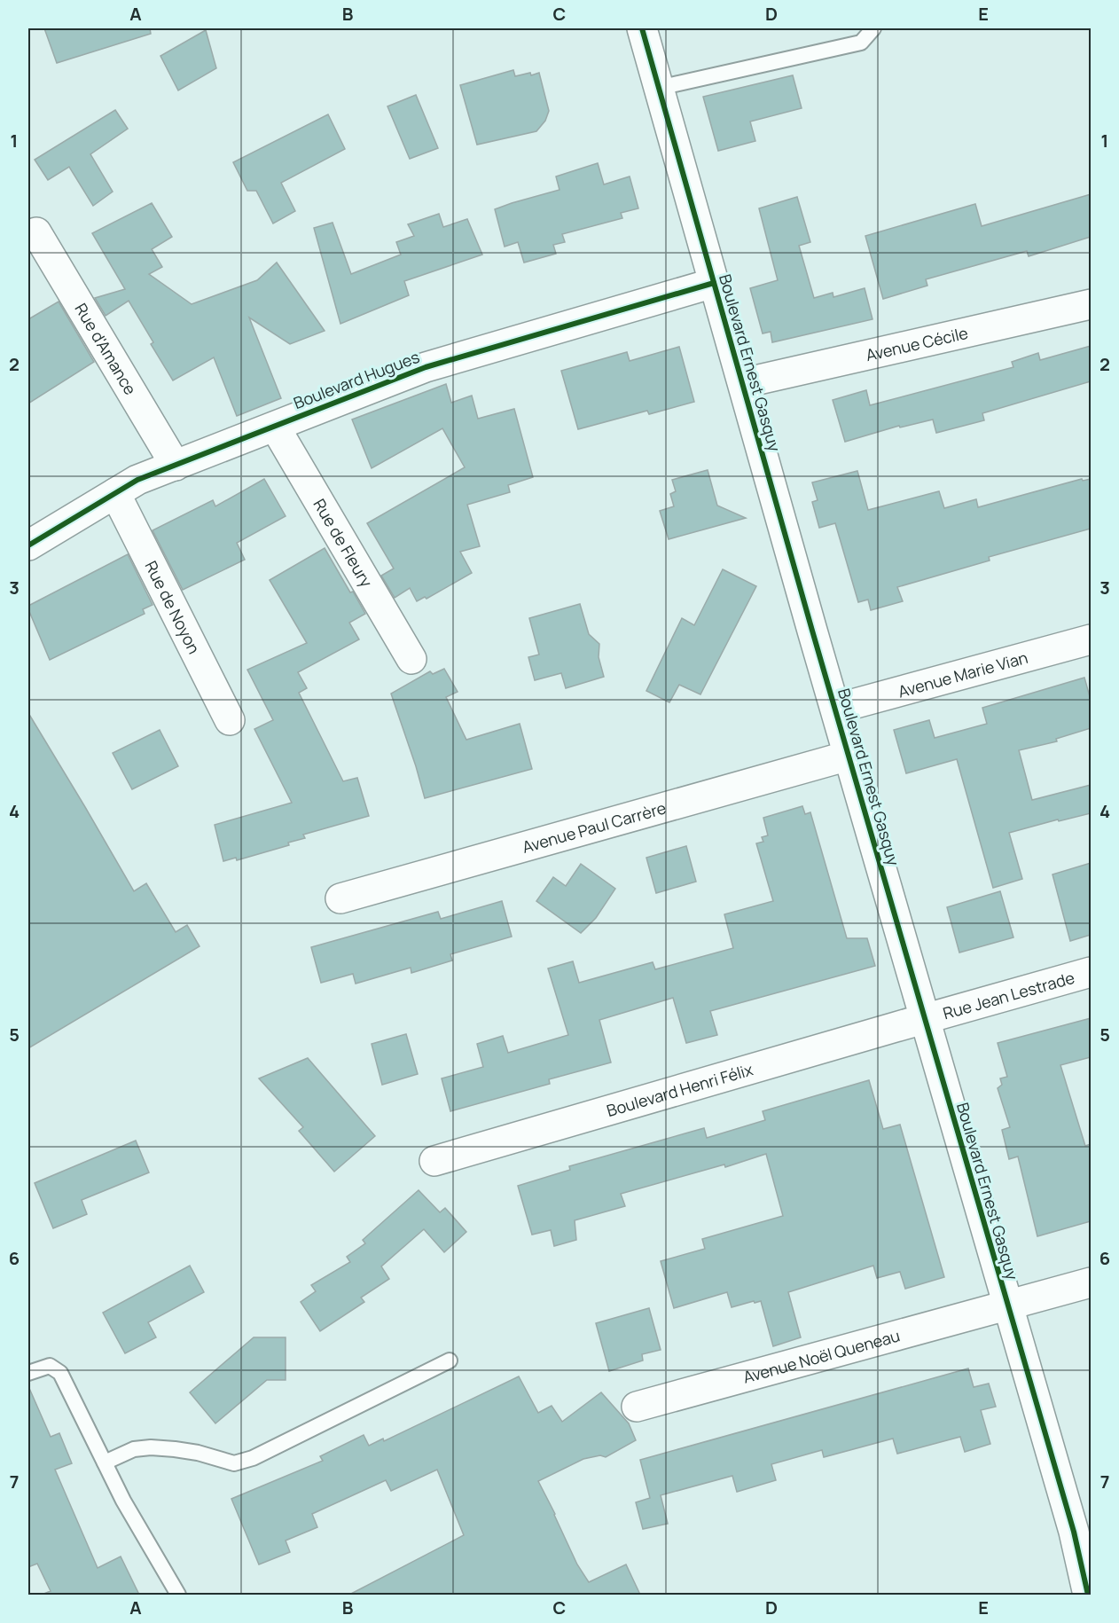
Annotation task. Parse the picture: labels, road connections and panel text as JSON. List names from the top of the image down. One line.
{"streets":{"street":["Avenue Cécile","Rue d'Amance","Boulevard Ernest Gasquy","Boulevard Hugues","Rue de Fleury","Rue de Noyon","Avenue Marie Vian","Avenue Paul Carrère","Rue Jean Lestrade","Boulevard Henri Félix","Avenue Noël Queneau"]},"crossings":[["Avenue Cécile","Boulevard Ernest Gasquy"],["Rue d'Amance","Boulevard Hugues"],["Boulevard Ernest Gasquy","Boulevard Hugues"],["Boulevard Ernest Gasquy","Avenue Marie Vian"],["Boulevard Ernest Gasquy","Avenue Paul Carrère"],["Boulevard Ernest Gasquy","Rue Jean Lestrade"],["Boulevard Ernest Gasquy","Boulevard Henri Félix"],["Boulevard Ernest Gasquy","Avenue Noël Queneau"],["Boulevard Hugues","Rue de Fleury"],["Boulevard Hugues","Rue de Noyon"],["Rue Jean Lestrade","Boulevard Henri Félix"]],"grid":{"columns":["A","B","C","D","E"],"rows":["1","2","3","4","5","6","7"]}}
